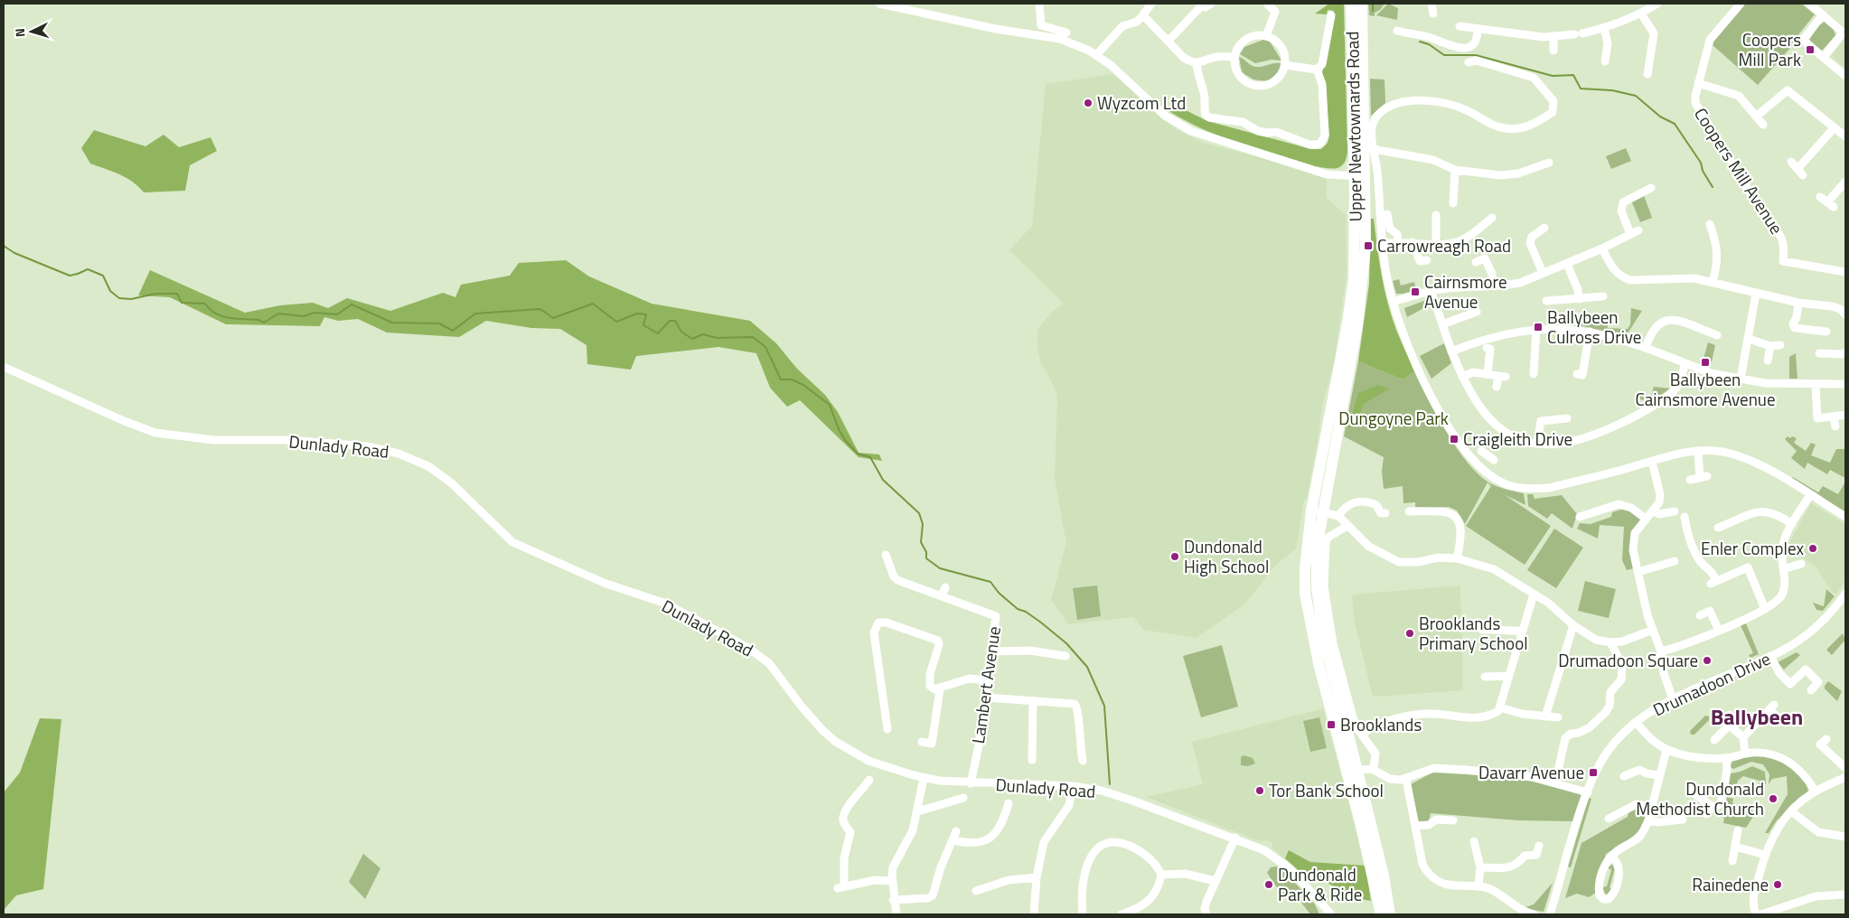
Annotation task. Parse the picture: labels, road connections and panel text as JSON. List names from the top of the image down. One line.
{"streets":{"highway":["Upper Newtownards Road"],"street":["Coopers Mill Avenue","Dunlady Road","Drumadoon Drive","Lambert Avenue"]},"crossings":[["Dunlady Road","Lambert Avenue"]],"districts":["Ballybeen"],"parks":["Dungoyne Park"],"places":{"transit":["Coopers Mill Park","Carrowreagh Road","Cairnsmore Avenue","Ballybeen Culross Drive","Ballybeen Cairnsmore Avenue","Craigleith Drive","Brooklands","Davarr Avenue"],"other":["Wyzcom Ltd","Enler Complex","Dundonald High School","Brooklands Primary School","Drumadoon Square","Tor Bank School","Dundonald Methodist Church","Dundonald Park & Ride","Rainedene"]},"north":"left"}
